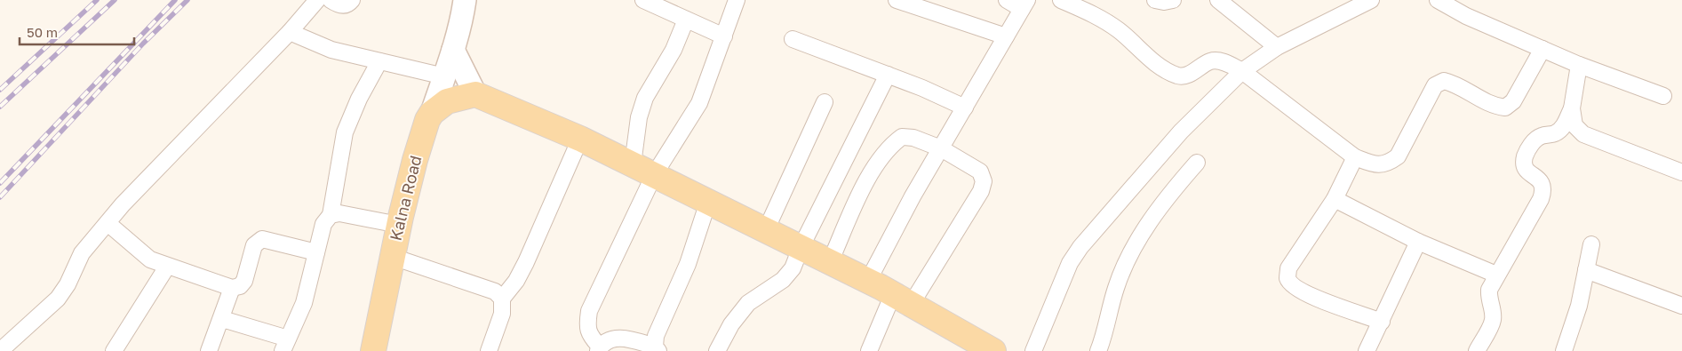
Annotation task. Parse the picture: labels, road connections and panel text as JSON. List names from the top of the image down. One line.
{"streets":{"main road":["Kalna Road"]},"scale_bar":"50 m"}
